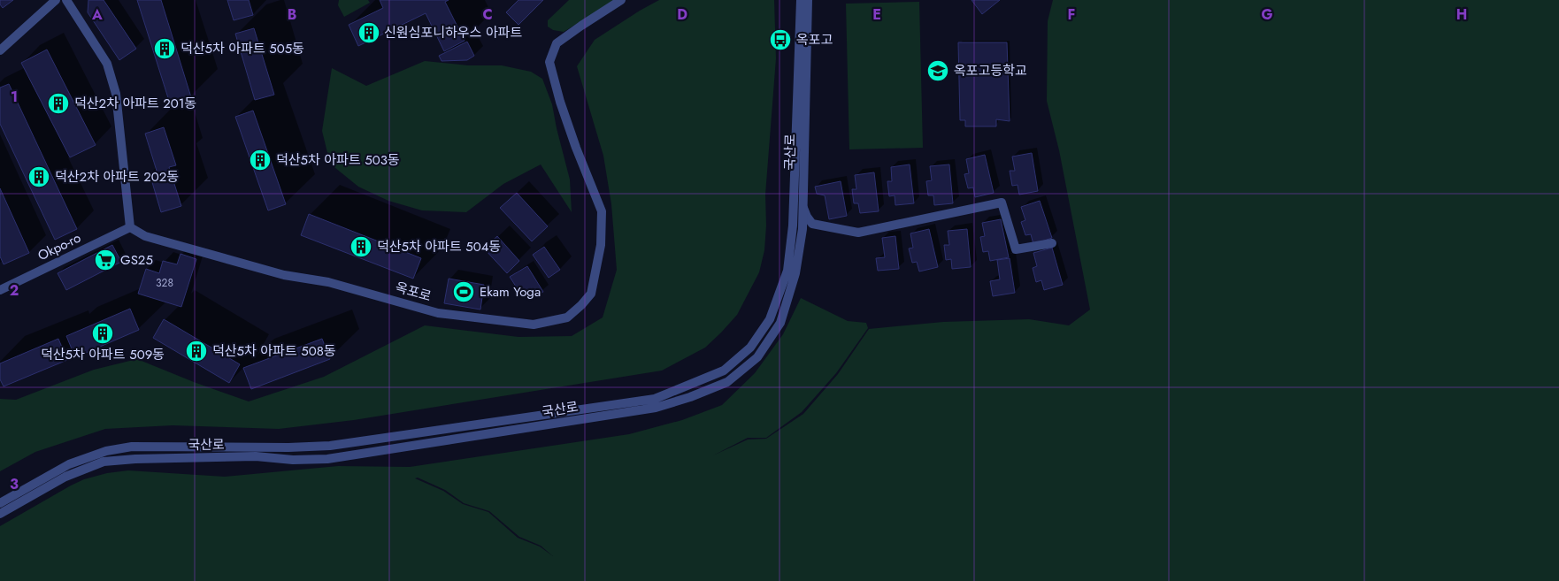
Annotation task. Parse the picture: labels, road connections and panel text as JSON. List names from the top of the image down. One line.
{"streets":{"street":["국산로","Okpo-ro","옥포로"]},"crossings":[["Okpo-ro","옥포로"]],"places":{"building":["신원심포니하우스 아파트","덕산5차 아파트 505동","덕산2차 아파트 201동","덕산5차 아파트 503동","덕산2차 아파트 202동","덕산5차 아파트 504동","덕산5차 아파트 509동","덕산5차 아파트 508동"],"bus stop":["옥포고"],"school or university":["옥포고등학교"],"supermarket":["GS25"],"sports":["Ekam Yoga"]},"house_numbers":["328"],"grid":{"columns":["A","B","C","D","E","F","G","H"],"rows":["1","2","3"]}}
